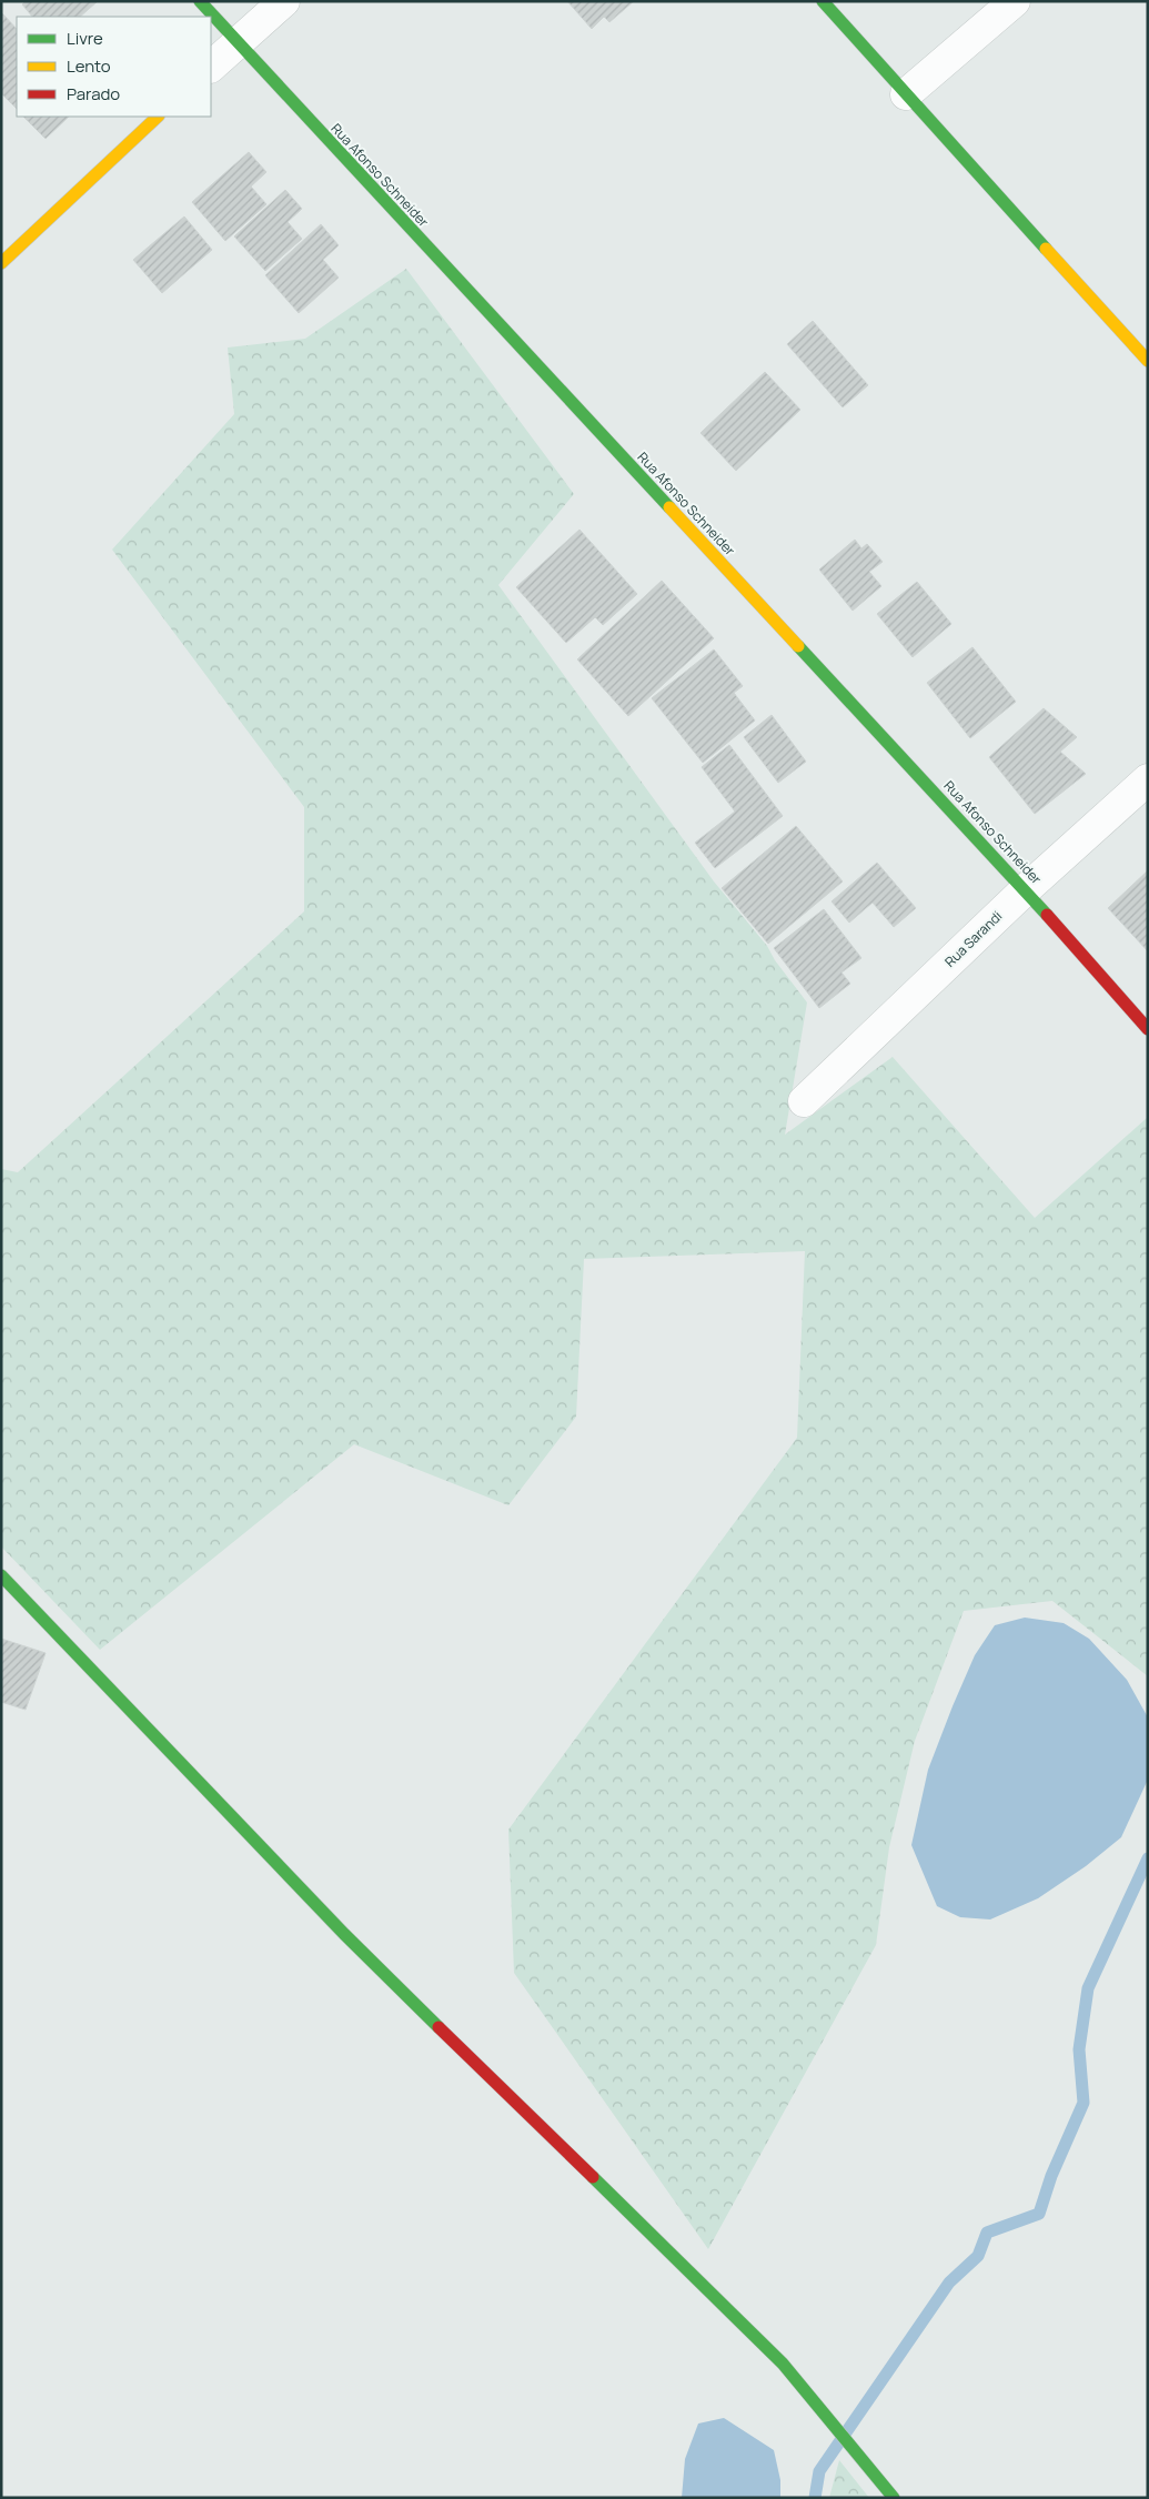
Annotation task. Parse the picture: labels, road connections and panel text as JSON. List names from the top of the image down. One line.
{"streets":{"street":["Rua Afonso Schneider","Rua Sarandi"]},"crossings":[["Rua Afonso Schneider","Rua Sarandi"]],"legend":["Livre","Lento","Parado"]}
